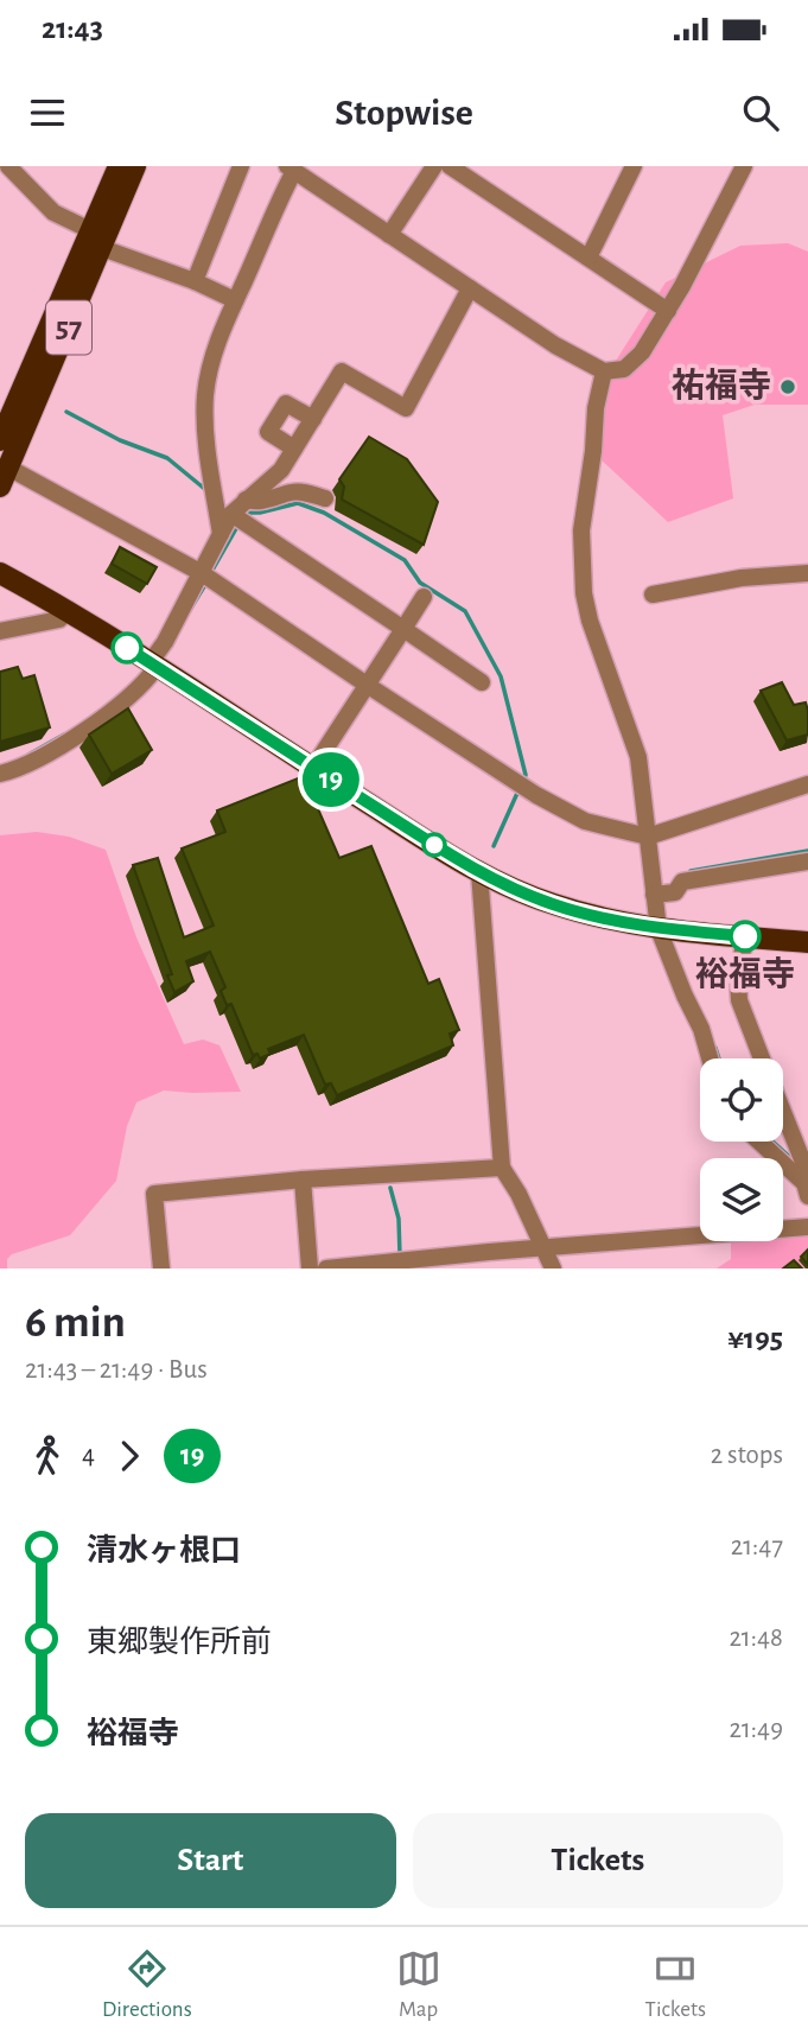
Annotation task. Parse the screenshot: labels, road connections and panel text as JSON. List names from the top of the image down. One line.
{"streets":{"main road":["57"]},"places":["祐福寺","裕福寺"],"lines":["bus line 19"],"page":{"status":"21:43","header":"Stopwise","on_map":"19","heading":["6 min","21:43 – 21:49 · Bus","¥195"],"legs":["4","19","2 stops"],"list":[{"name":"清水ヶ根口","value":"21:47"},{"name":"東郷製作所前","value":"21:48"},{"name":"裕福寺","value":"21:49"}],"buttons":["Start","Tickets"],"tabs":["Directions","Map","Tickets"]}}
